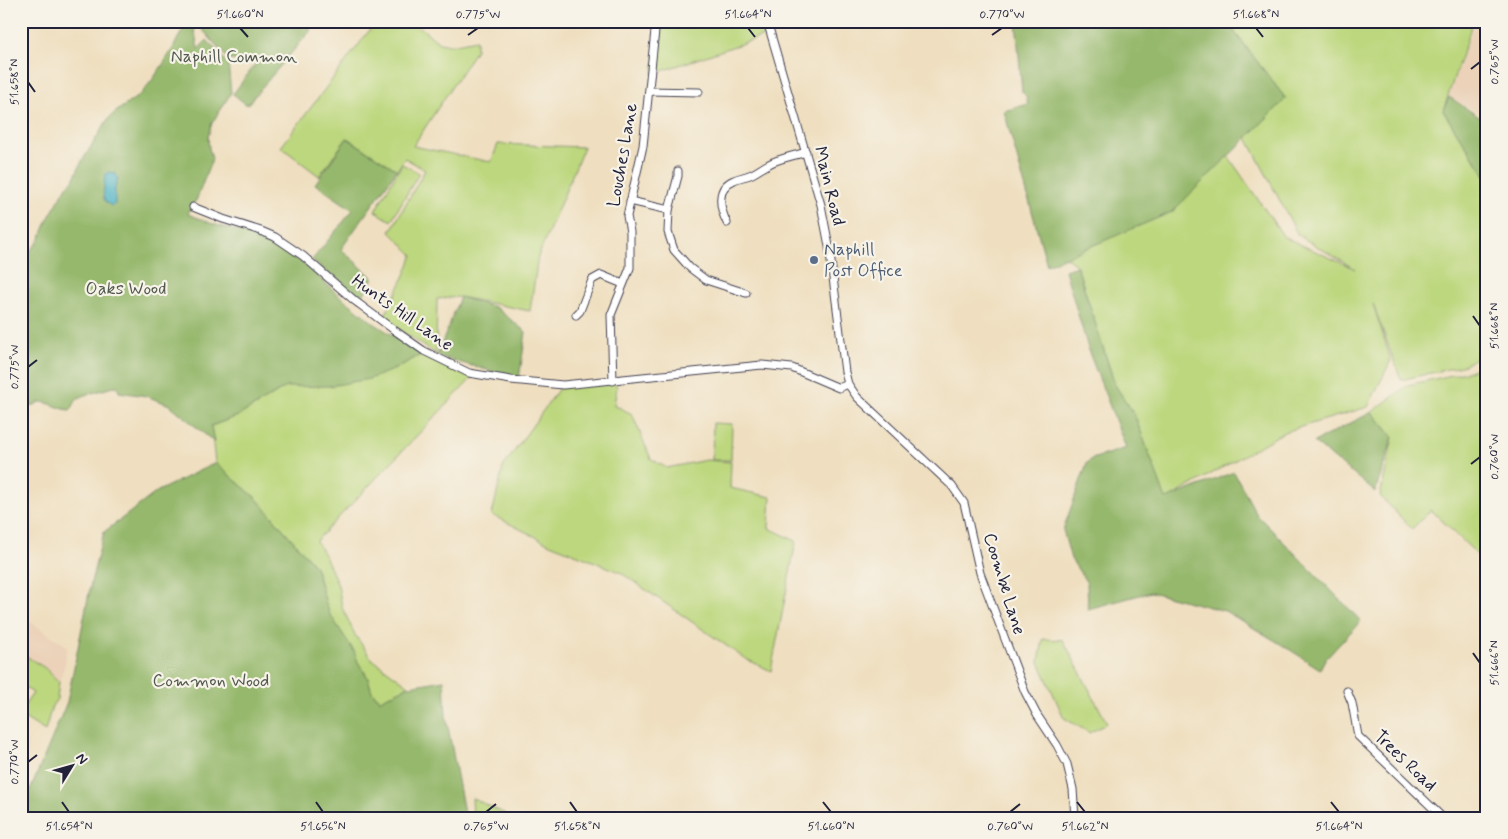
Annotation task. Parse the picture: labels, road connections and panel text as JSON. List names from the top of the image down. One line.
{"streets":{"street":["Louches Lane","Main Road","Hunts Hill Lane","Coombe Lane","Trees Road"]},"crossings":[["Louches Lane","Hunts Hill Lane"],["Main Road","Hunts Hill Lane"],["Main Road","Coombe Lane"],["Hunts Hill Lane","Coombe Lane"]],"parks":["Naphill Common","Oaks Wood","Common Wood"],"places":["Naphill Post Office"],"north":"top right","coordinates":["51.660°N","0.775°W","51.664°N","0.770°W","51.668°N","0.765°W","51.658°N","0.760°W","51.666°N","51.654°N","51.656°N","51.662°N"]}
